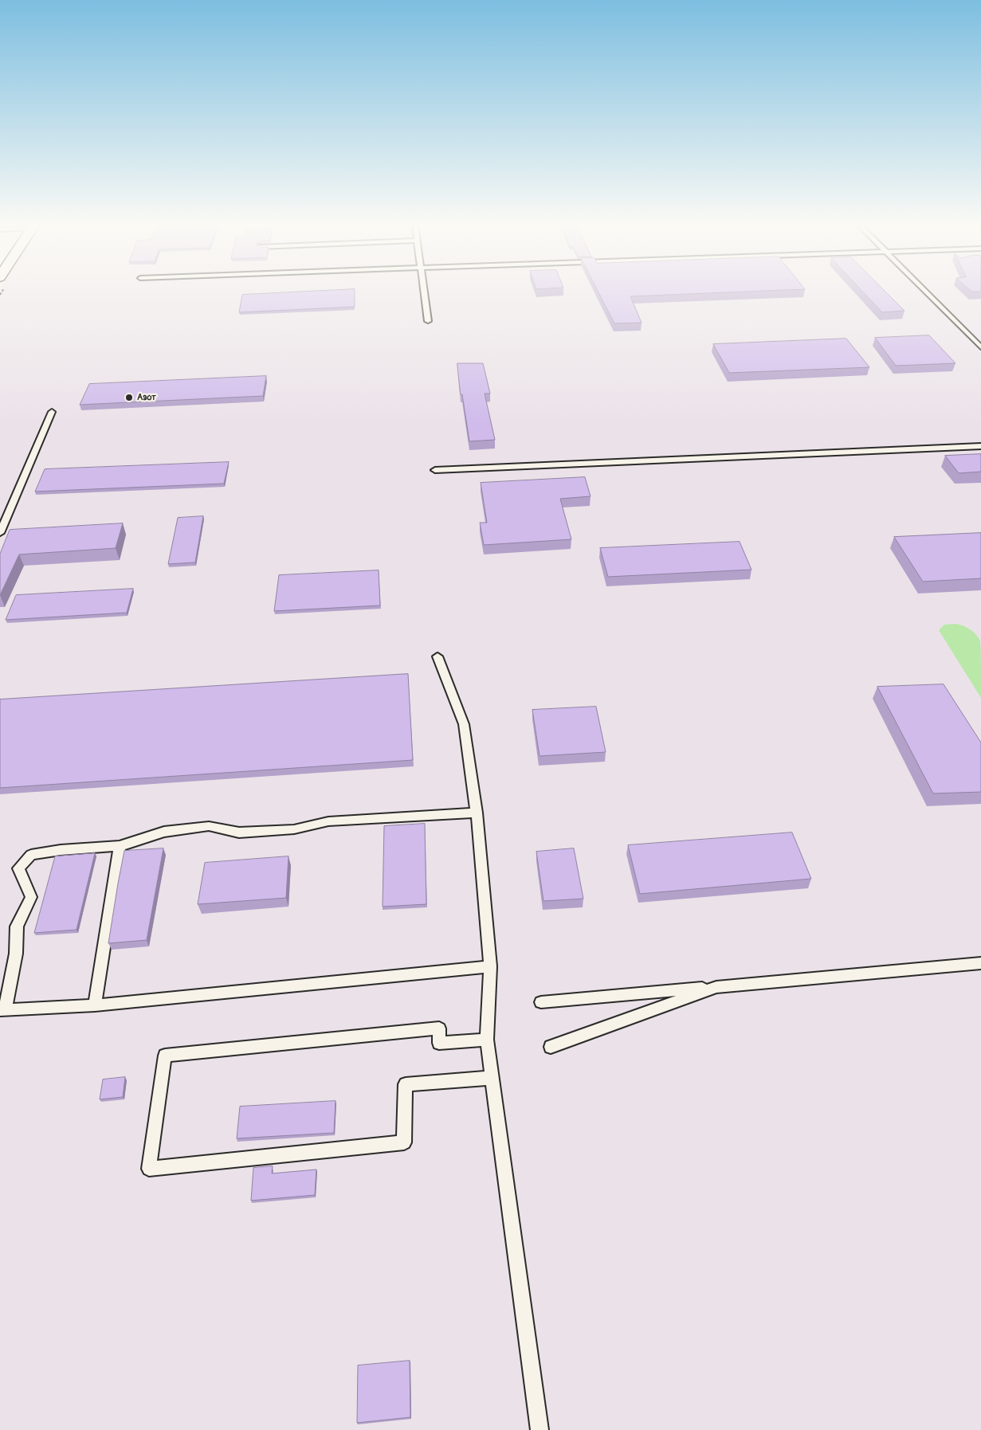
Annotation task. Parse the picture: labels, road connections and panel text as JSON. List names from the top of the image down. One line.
{"places":["Азот"]}
